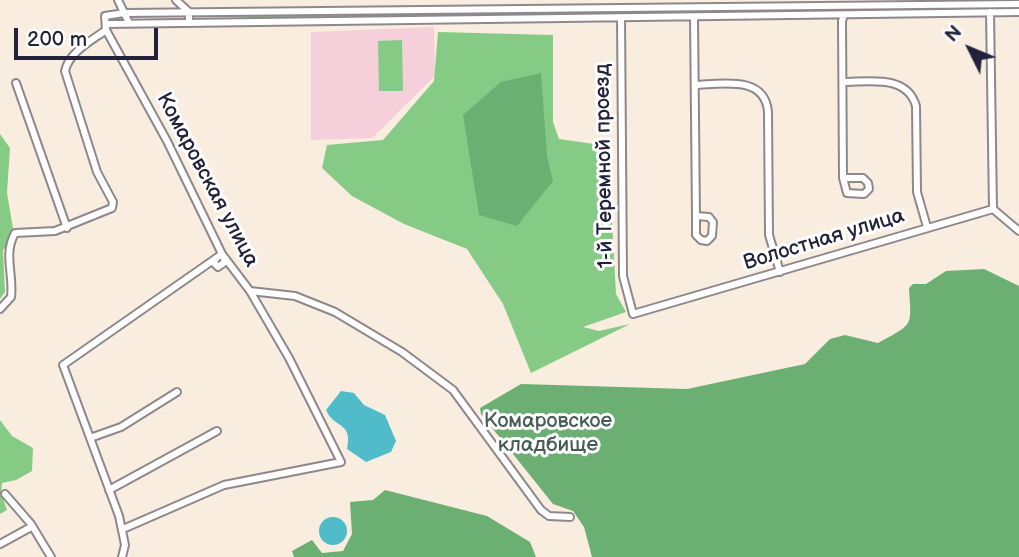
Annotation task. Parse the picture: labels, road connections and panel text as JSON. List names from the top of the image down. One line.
{"streets":{"street":["1-й Теремной проезд","Комаровская улица","Волостная улица"]},"crossings":[["1-й Теремной проезд","Волостная улица"]],"parks":["Комаровское кладбище"],"scale_bar":"200 m","north":"top left"}
